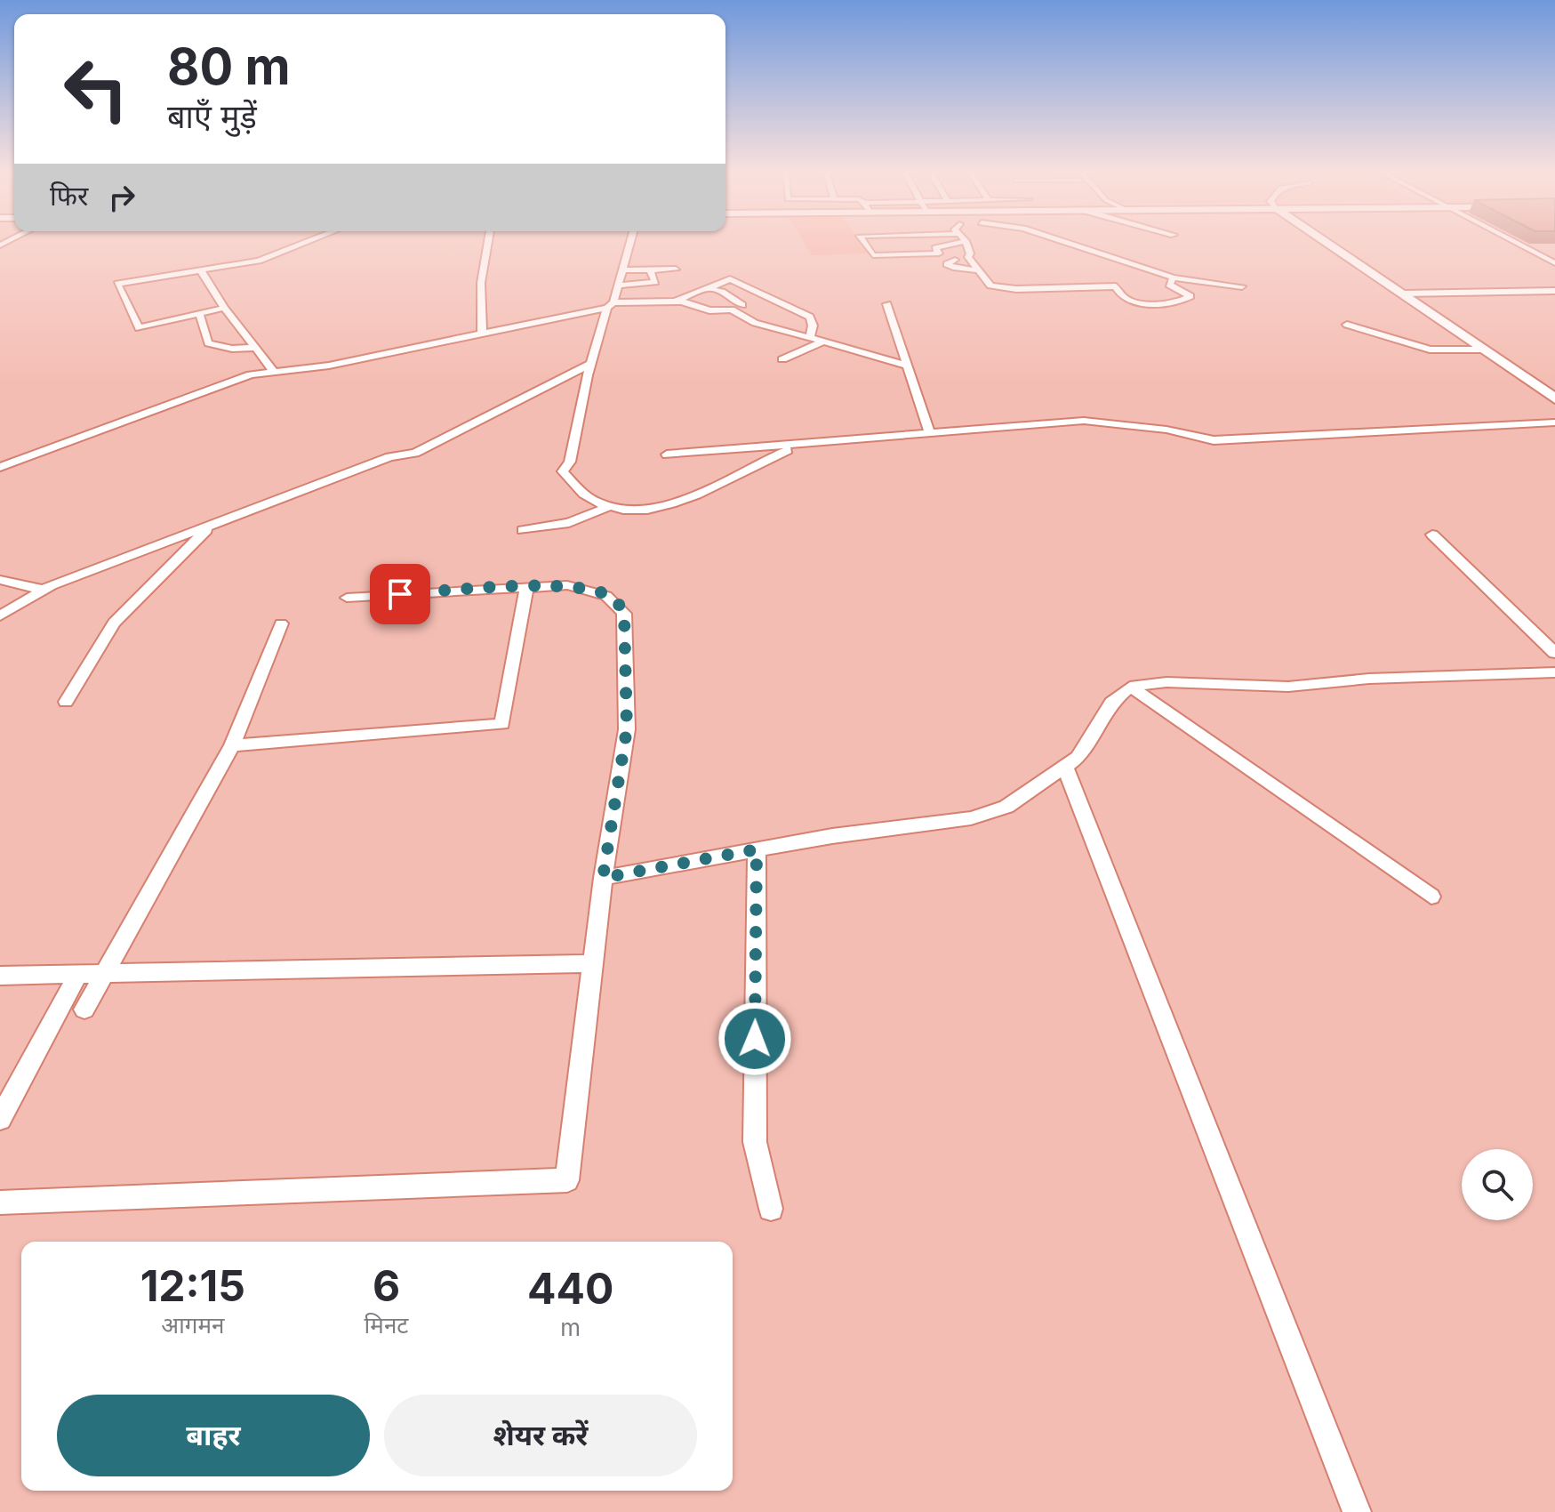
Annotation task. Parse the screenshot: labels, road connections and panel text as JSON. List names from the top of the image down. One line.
{"page":{"turn":["80 m","बाएँ मुड़ें"],"then":"फिर","eta":["12:15","आगमन","6","मिनट","440","m"],"buttons":["बाहर","शेयर करें"]}}
